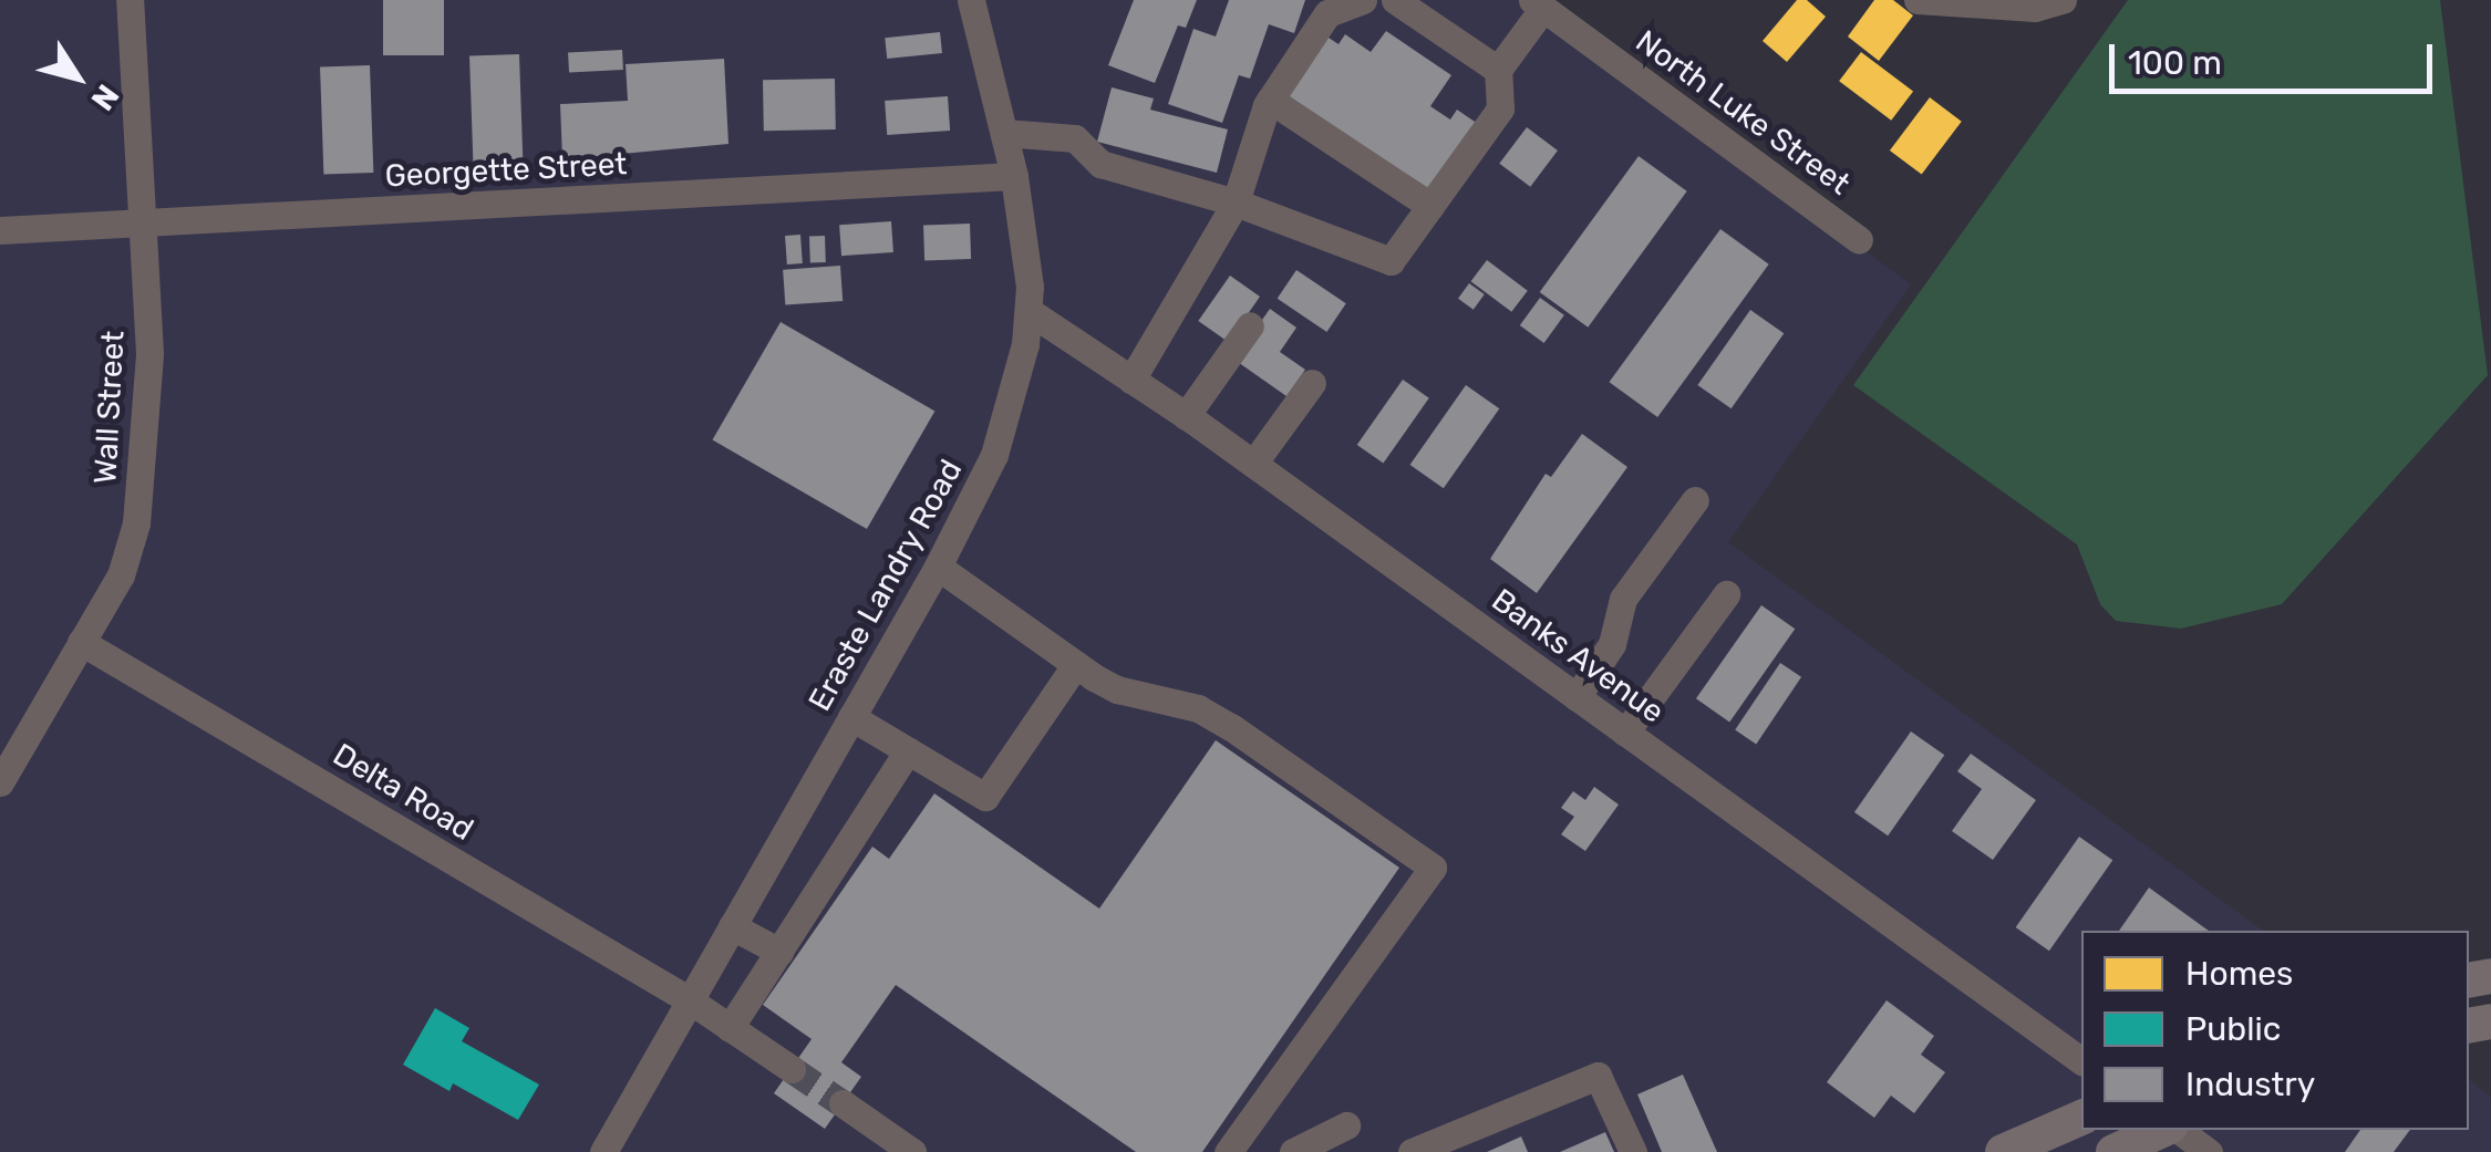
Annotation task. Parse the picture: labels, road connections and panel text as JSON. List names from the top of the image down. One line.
{"streets":{"street":["North Luke Street","Georgette Street","Wall Street","Eraste Landry Road","Banks Avenue","Delta Road"]},"crossings":[["Georgette Street","Wall Street"],["Georgette Street","Eraste Landry Road"],["Wall Street","Delta Road"],["Eraste Landry Road","Banks Avenue"],["Eraste Landry Road","Delta Road"]],"legend":["Homes","Public","Industry"],"scale_bar":"100 m","north":"bottom right"}
